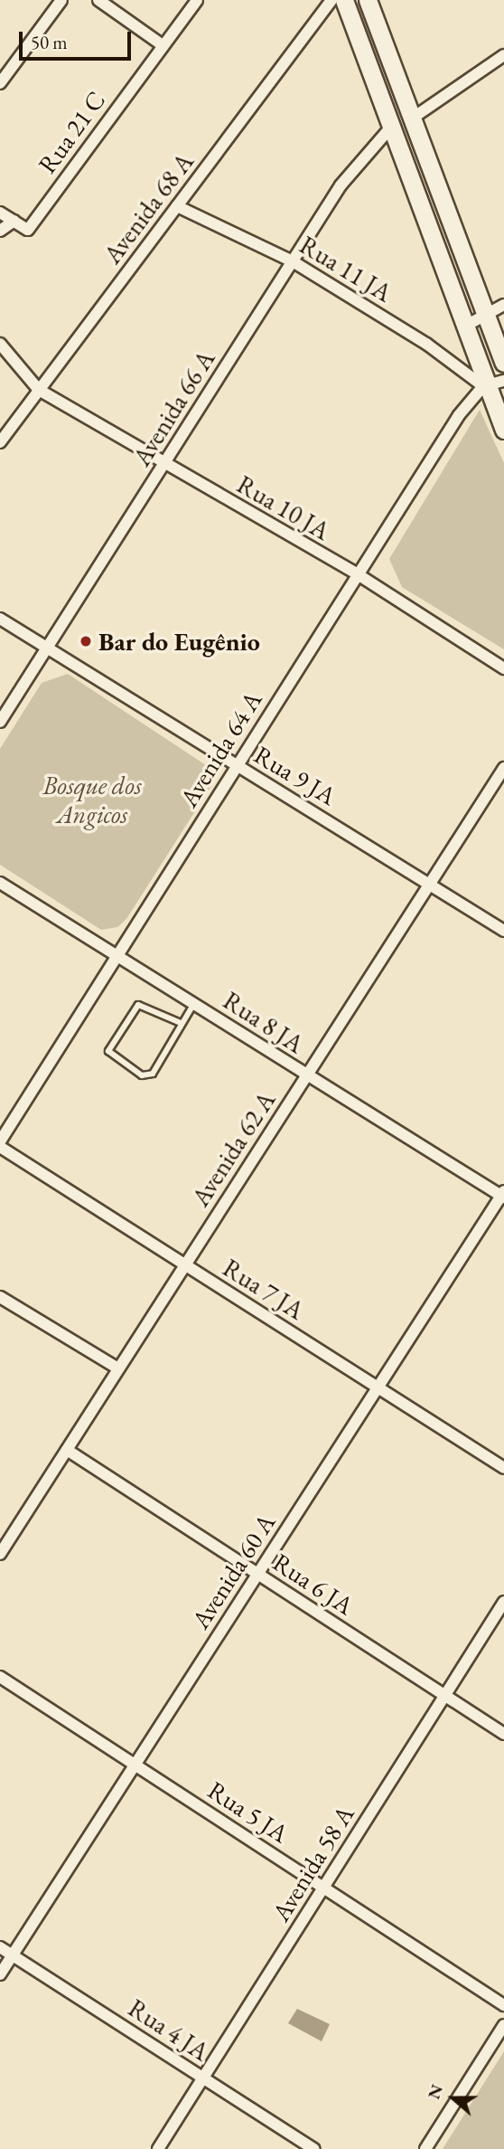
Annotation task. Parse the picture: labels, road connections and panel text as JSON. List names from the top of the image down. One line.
{"streets":{"street":["Rua 21 C","Avenida 68 A","Rua 11 JA","Avenida 66 A","Rua 10 JA","Avenida 64 A","Rua 9 JA","Rua 8 JA","Avenida 62 A","Rua 7 JA","Avenida 60 A","Rua 6 JA","Rua 5 JA","Avenida 58 A","Rua 4 JA"]},"crossings":[["Avenida 68 A","Rua 11 JA"],["Avenida 68 A","Rua 10 JA"],["Rua 11 JA","Avenida 66 A"],["Rua 11 JA","Avenida 64 A"],["Avenida 66 A","Rua 10 JA"],["Avenida 66 A","Rua 9 JA"],["Rua 10 JA","Avenida 64 A"],["Avenida 64 A","Rua 9 JA"],["Avenida 64 A","Rua 8 JA"],["Rua 9 JA","Avenida 62 A"],["Rua 8 JA","Avenida 62 A"],["Rua 8 JA","Avenida 60 A"],["Avenida 62 A","Rua 7 JA"],["Avenida 62 A","Rua 6 JA"],["Rua 7 JA","Avenida 60 A"],["Avenida 60 A","Rua 6 JA"],["Avenida 60 A","Rua 5 JA"],["Avenida 60 A","Rua 4 JA"],["Rua 6 JA","Avenida 58 A"],["Rua 5 JA","Avenida 58 A"],["Avenida 58 A","Rua 4 JA"]],"parks":["Bosque dos Angicos"],"places":["Bar do Eugênio"],"scale_bar":"50 m","north":"left"}
